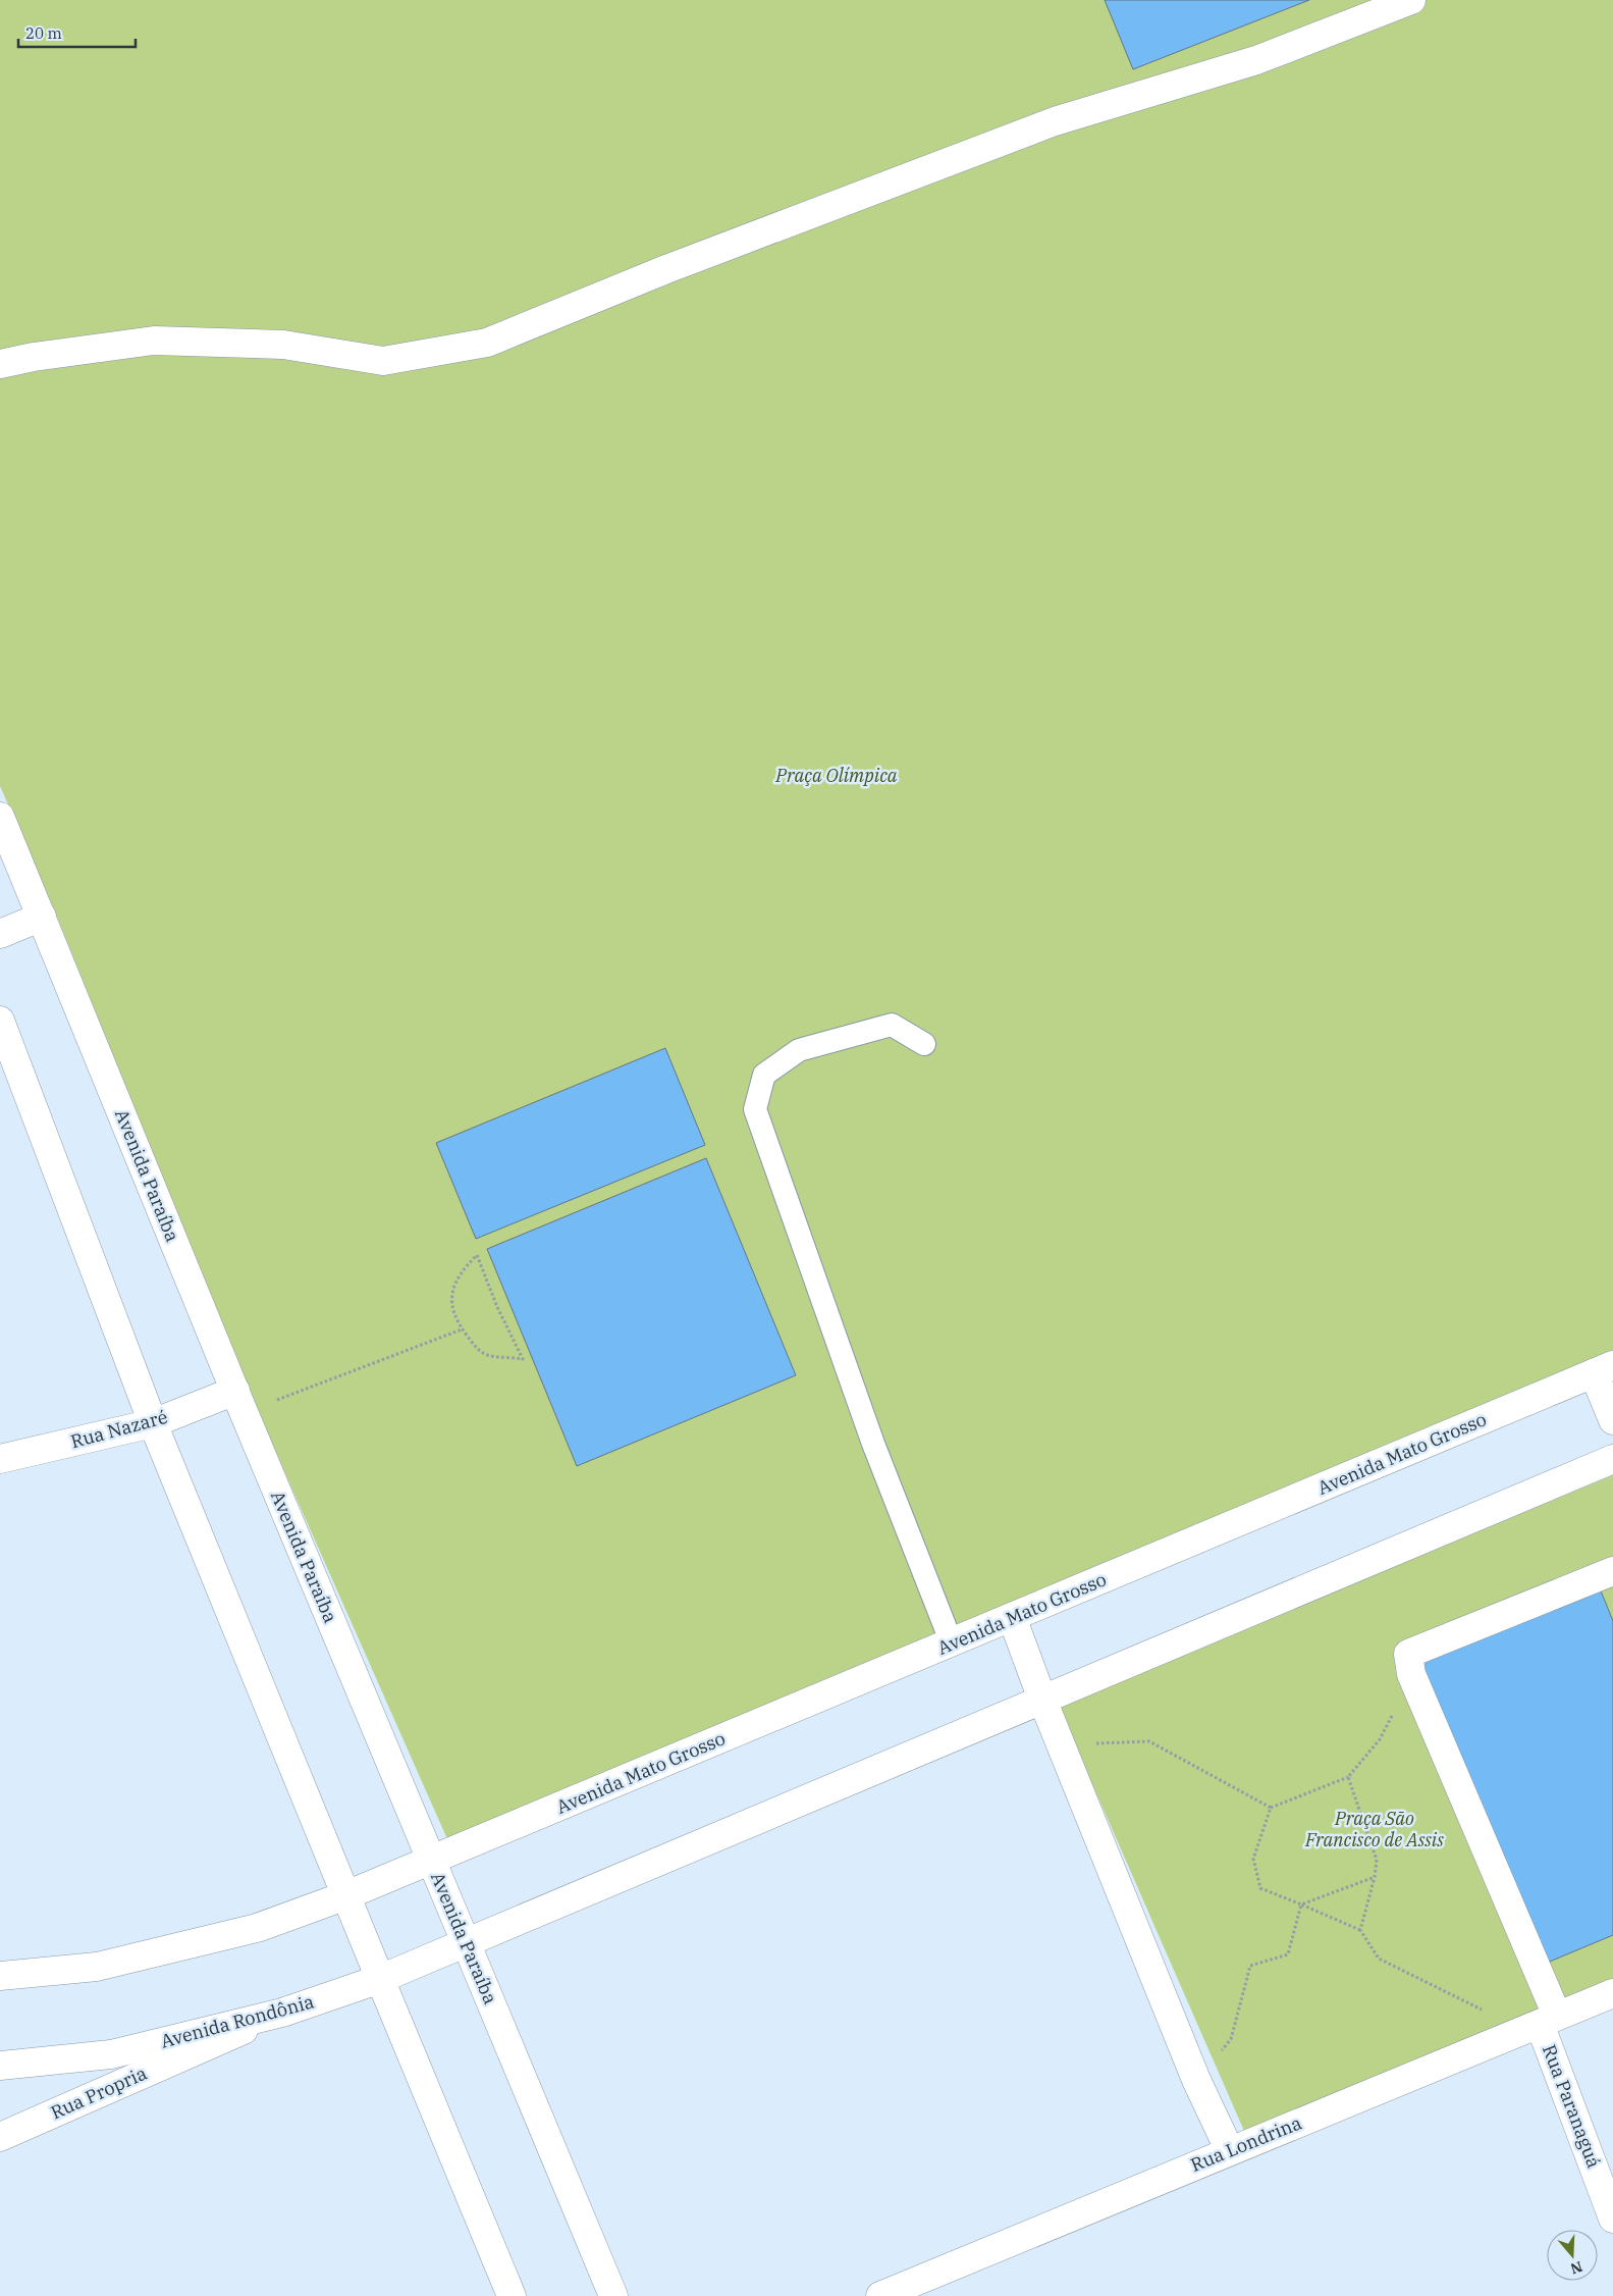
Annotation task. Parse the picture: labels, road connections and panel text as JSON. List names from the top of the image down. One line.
{"streets":{"street":["Avenida Paraíba","Rua Nazaré","Avenida Mato Grosso","Avenida Rondônia","Rua Propria","Rua Paranaguá","Rua Londrina"]},"crossings":[["Avenida Paraíba","Rua Nazaré"],["Avenida Paraíba","Avenida Mato Grosso"],["Avenida Paraíba","Avenida Rondônia"],["Avenida Rondônia","Rua Propria"],["Rua Paranaguá","Rua Londrina"]],"parks":["Praça Olímpica","Praça São Francisco de Assis"],"scale_bar":"20 m","north":"bottom"}
